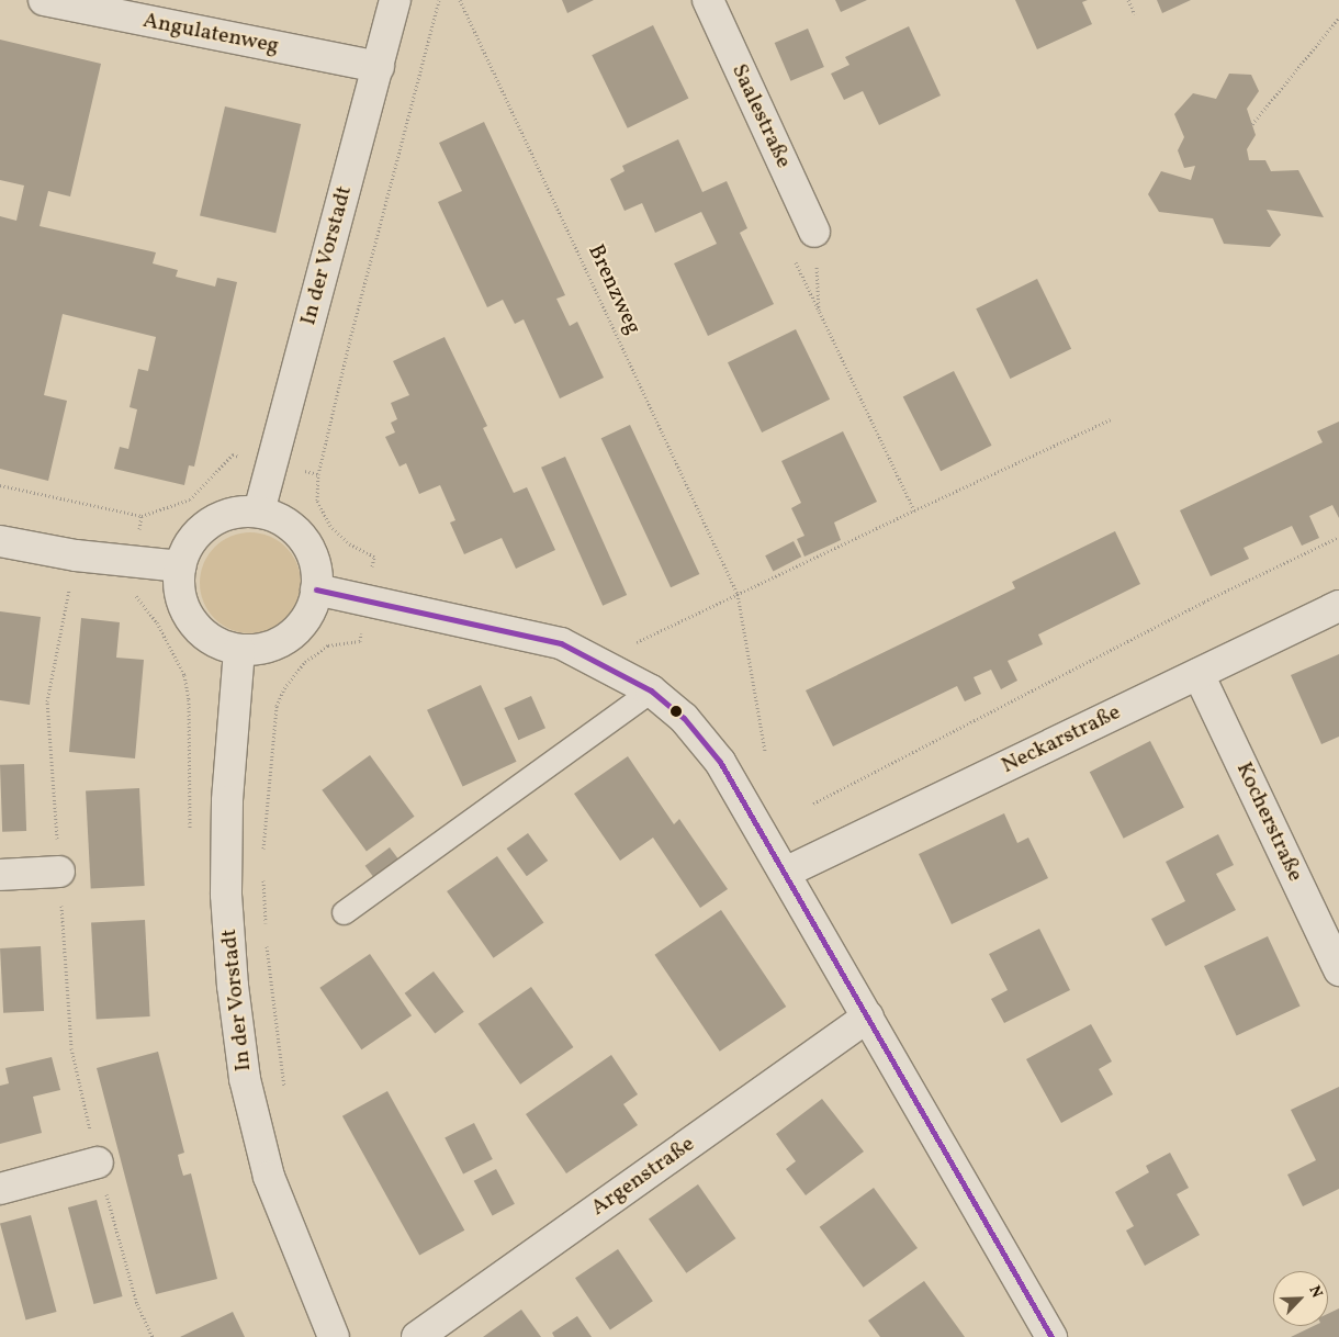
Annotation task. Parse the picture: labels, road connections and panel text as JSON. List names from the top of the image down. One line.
{"streets":{"street":["Angulatenweg","Saalestraße","In der Vorstadt","Neckarstraße","Kocherstraße","Argenstraße"],"path":["Brenzweg"]},"crossings":[["Angulatenweg","In der Vorstadt"],["Neckarstraße","Kocherstraße"]],"north":"top right"}
